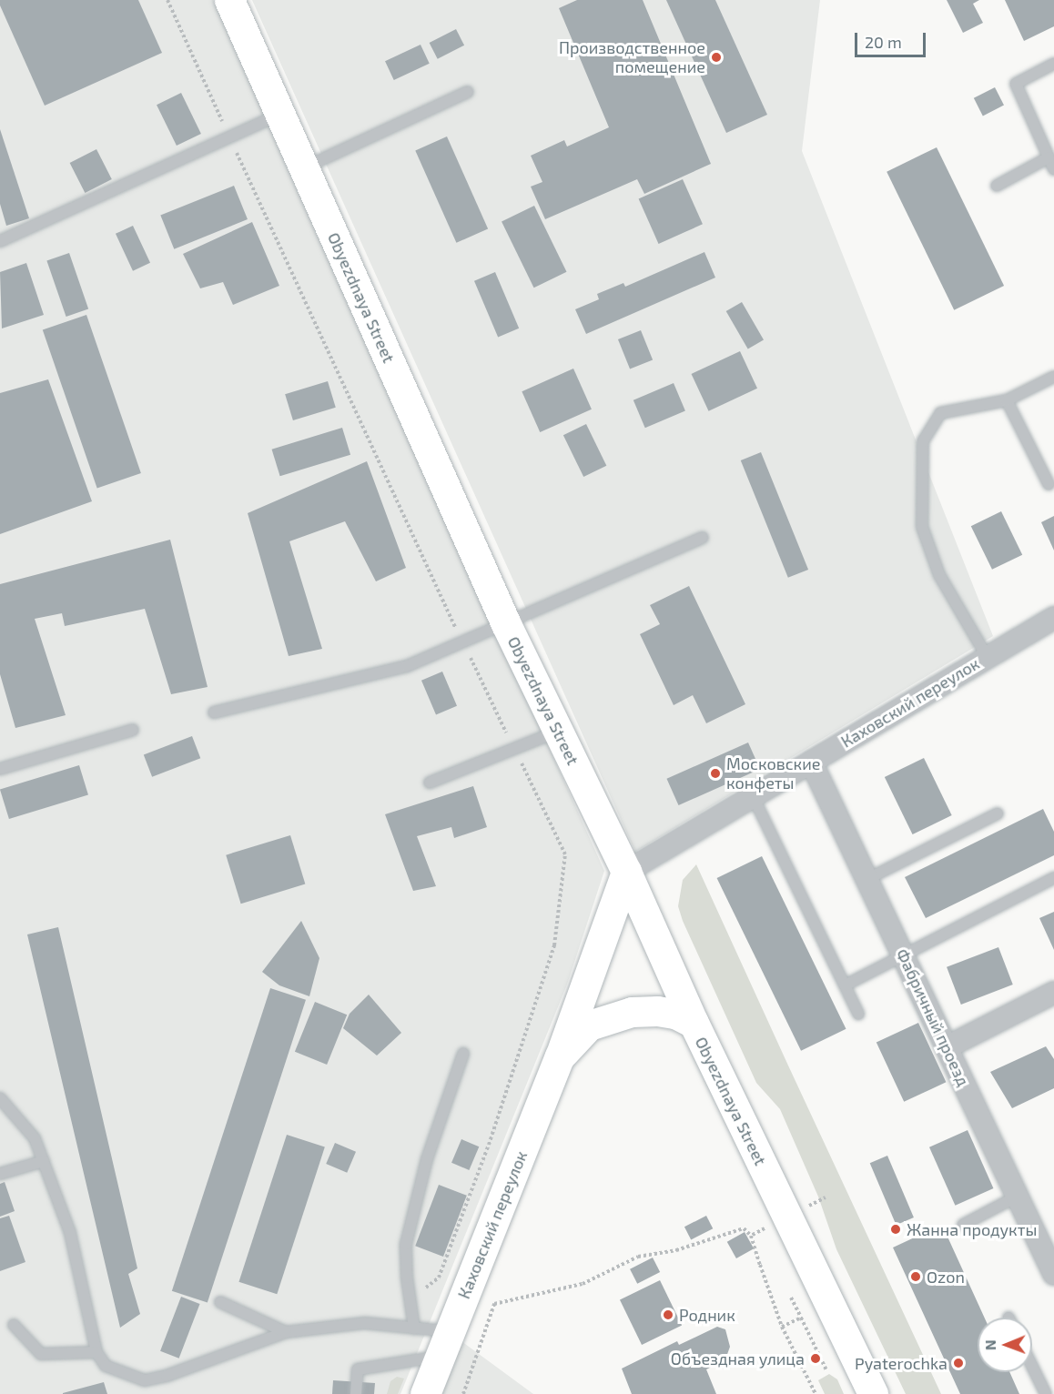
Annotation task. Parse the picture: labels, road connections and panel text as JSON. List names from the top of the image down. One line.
{"streets":{"main road":["Obyezdnaya Street","Каховский переулок"],"street":["Фабричный проезд"]},"crossings":[["Obyezdnaya Street","Каховский переулок"],["Каховский переулок","Фабричный проезд"]],"places":["Производственное помещение","Московские конфеты","Жанна продукты","Ozon","Родник","Объездная улица","Pyaterochka"],"scale_bar":"20 m","north":"left"}
